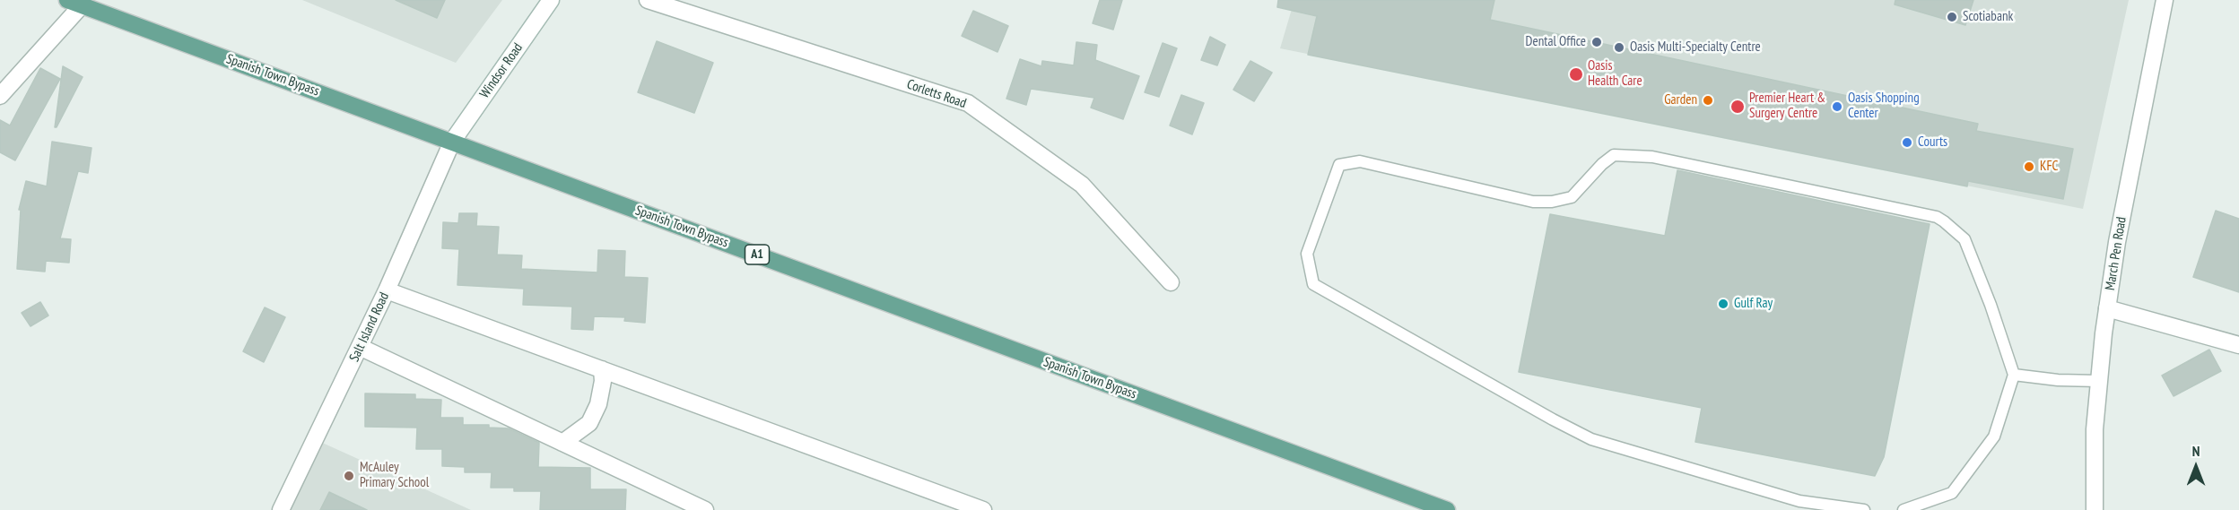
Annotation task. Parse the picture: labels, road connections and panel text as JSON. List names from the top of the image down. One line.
{"streets":{"main road":["Spanish Town Bypass","A1"],"street":["Windsor Road","Corletts Road","March Pen Road","Salt Island Road"]},"crossings":[["Windsor Road","Spanish Town Bypass"],["Windsor Road","Salt Island Road"],["Spanish Town Bypass","Salt Island Road"]],"places":["Scotiabank","Dental Office","Oasis Multi-Specialty Centre","Oasis Health Care","Garden","Premier Heart & Surgery Centre","Oasis Shopping Center","Courts","KFC","Gulf Ray","McAuley Primary School"],"north":"top"}
